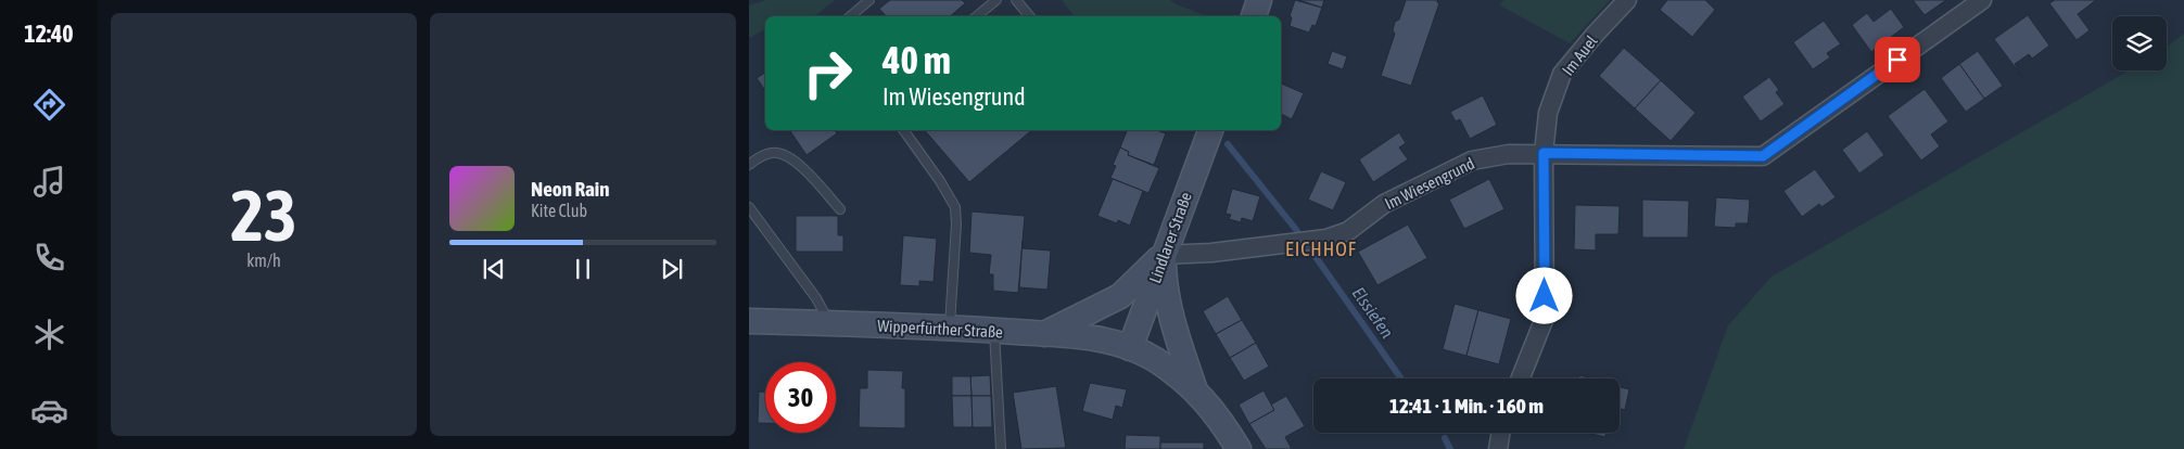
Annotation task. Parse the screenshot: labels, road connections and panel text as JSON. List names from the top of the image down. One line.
{"streets":{"main road":["Lindlarer Straße","Wipperfürther Straße"],"street":["Im Auel","Im Wiesengrund"]},"crossings":[["Im Auel","Im Wiesengrund"],["Im Wiesengrund","Lindlarer Straße"],["Lindlarer Straße","Wipperfürther Straße"]],"districts":["EICHHOF"],"water":["Elssiefen"],"page":{"tabs":"12:40","tile":["23","km/h"],"turn":["40 m","Im Wiesengrund"],"song":["Neon Rain","Kite Club"],"limit":"30","trip":"12:41 · 1 Min. · 160 m"}}
